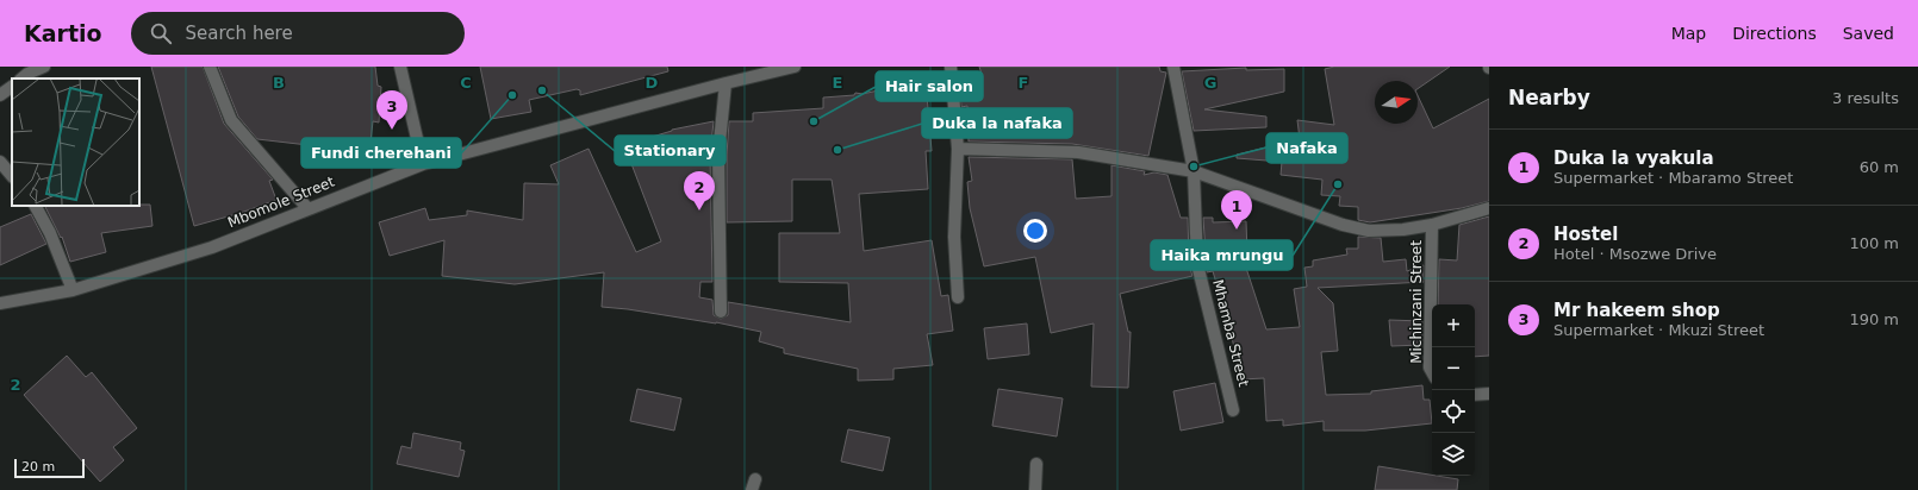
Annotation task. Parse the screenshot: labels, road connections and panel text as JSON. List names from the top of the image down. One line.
{"streets":{"street":["Mbomole Street","Michinzani Street","Mhamba Street"]},"places":["Stationary","Fundi cherehani","Hair salon","Duka la nafaka","Nafaka","Haika mrungu"],"scale_bar":"20 m","north":"right","page":{"header":"Kartio","search":"Search here","nav":["Map","Directions","Saved"],"heading":["Nearby","3 results"],"pins":["3","2","1"],"list":[{"mark":"1","name":"Duka la vyakula","note":"Supermarket · Mbaramo Street","value":"60 m"},{"mark":"2","name":"Hostel","note":"Hotel · Msozwe Drive","value":"100 m"},{"mark":"3","name":"Mr hakeem shop","note":"Supermarket · Mkuzi Street","value":"190 m"}],"map_buttons":["+","−"],"scale":"20 m"},"grid":{"columns":["B","C","D","E","F","G"],"rows":["2"]}}
